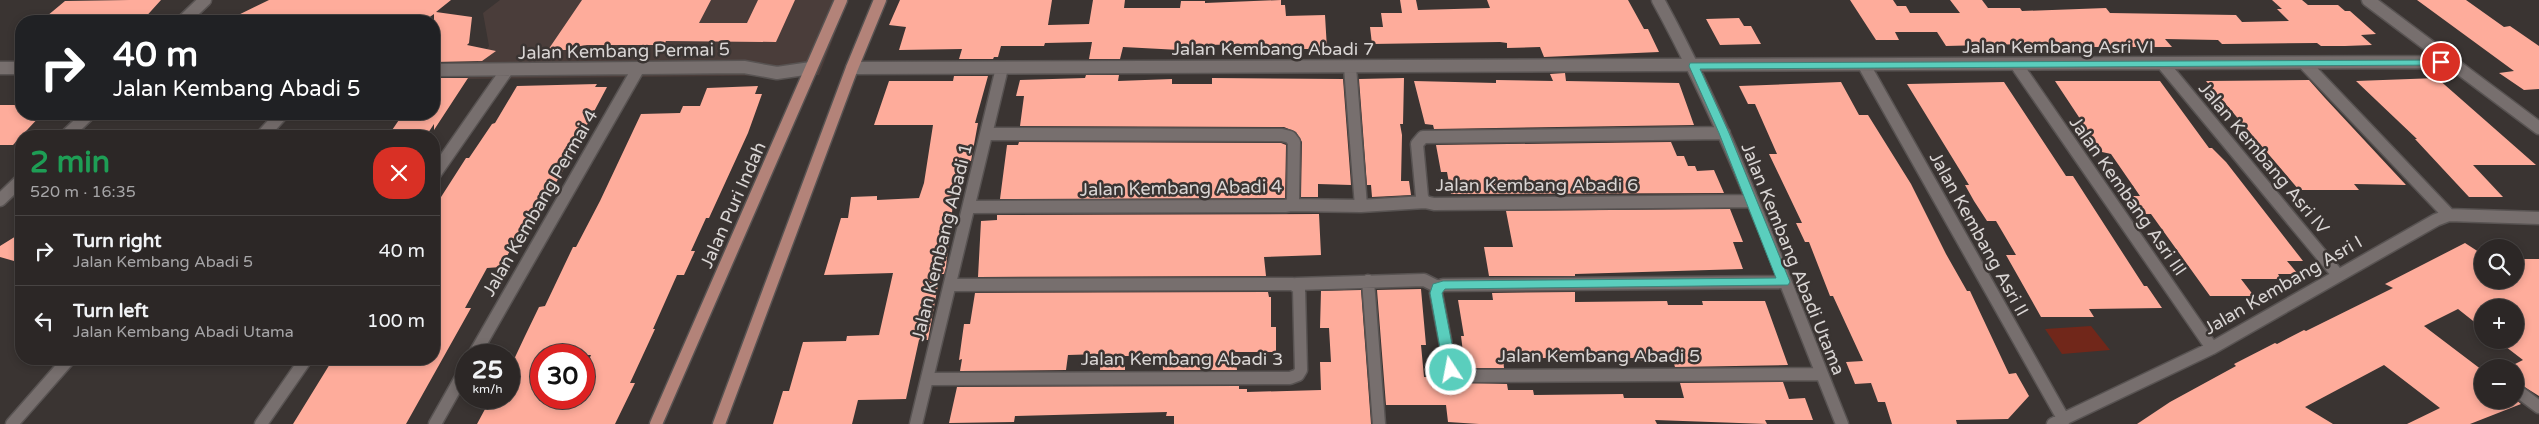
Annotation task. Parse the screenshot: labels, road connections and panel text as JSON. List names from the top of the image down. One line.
{"streets":{"main road":["Jalan Puri Indah"],"street":["Jalan Kembang Asri VI","Jalan Kembang Abadi 7","Jalan Kembang Permai 5","Jalan Kembang Asri IV","Jalan Kembang Abadi 6","Jalan Kembang Abadi 4","Jalan Kembang Asri III","Jalan Kembang Permai 4","Jalan Kembang Asri II","Jalan Kembang Abadi 1","Jalan Kembang Abadi Utama","Jalan Kembang Asri I","Jalan Kembang Abadi 5","Jalan Kembang Abadi 3"]},"crossings":[["Jalan Kembang Asri VI","Jalan Kembang Abadi 7"],["Jalan Kembang Asri VI","Jalan Kembang Asri IV"],["Jalan Kembang Asri VI","Jalan Kembang Asri III"],["Jalan Kembang Asri VI","Jalan Kembang Asri II"],["Jalan Kembang Asri VI","Jalan Kembang Abadi Utama"],["Jalan Kembang Abadi 7","Jalan Kembang Abadi 1"],["Jalan Kembang Abadi 7","Jalan Kembang Abadi Utama"],["Jalan Kembang Permai 5","Jalan Kembang Permai 4"],["Jalan Kembang Permai 5","Jalan Puri Indah"],["Jalan Kembang Asri IV","Jalan Kembang Asri I"],["Jalan Kembang Abadi 6","Jalan Kembang Abadi Utama"],["Jalan Kembang Abadi 4","Jalan Kembang Abadi 1"],["Jalan Kembang Asri III","Jalan Kembang Asri I"],["Jalan Kembang Asri II","Jalan Kembang Asri I"],["Jalan Kembang Abadi 1","Jalan Kembang Abadi 3"],["Jalan Kembang Abadi Utama","Jalan Kembang Abadi 5"]],"page":{"turn":["40 m","Jalan Kembang Abadi 5"],"heading":["2 min","520 m · 16:35"],"list":[{"name":"Turn right","note":"Jalan Kembang Abadi 5","value":"40 m"},{"name":"Turn left","note":"Jalan Kembang Abadi Utama","value":"100 m"}],"map_buttons":["+","−"],"speed":"25 km/h","limit":"30"}}
